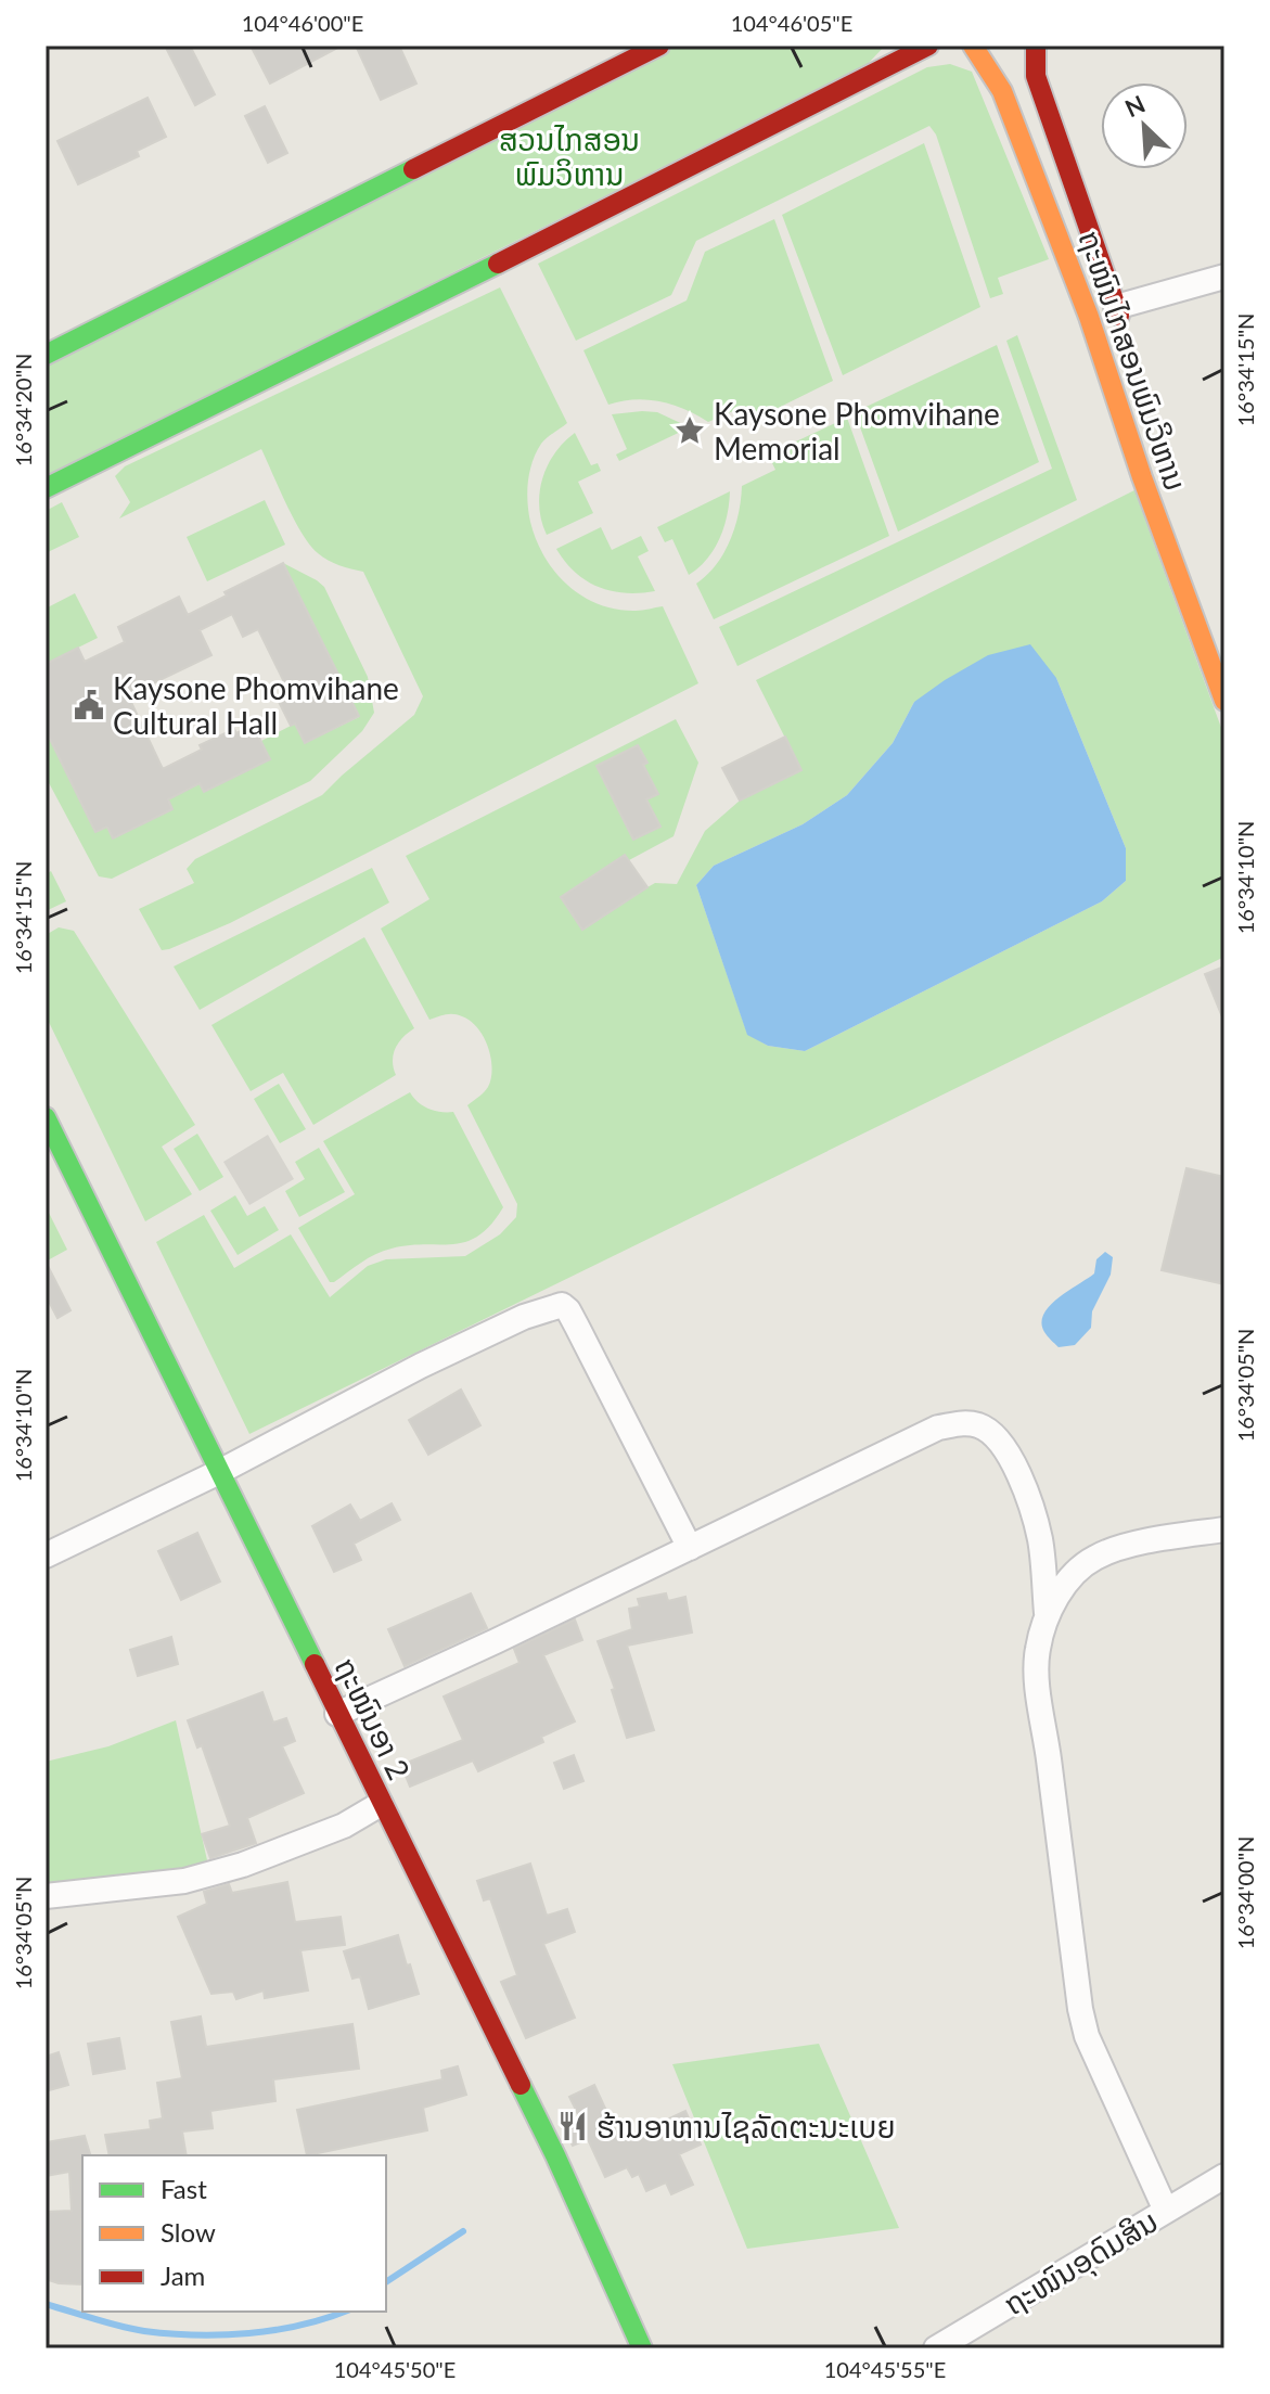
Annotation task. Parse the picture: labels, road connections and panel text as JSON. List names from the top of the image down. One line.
{"streets":{"main road":["ຖະໜົນໄກສອນພົມວິຫານ","ຖະໜົນອາ 2"],"street":["ຖະໜົນອຸດົມສິນ"]},"parks":["ສວນໄກສອນ ພົມວິຫານ"],"places":{"place":["Kaysone Phomvihane Memorial"],"public building":["Kaysone Phomvihane Cultural Hall"],"restaurant":["ຮ້ານອາຫານໄຊລັດຕະນະເບຍ"]},"legend":["Fast","Slow","Jam"],"north":"top left","coordinates":["104°46'00\"E","104°46'05\"E","16°34'15\"N","16°34'20\"N","16°34'10\"N","16°34'05\"N","16°34'00\"N","104°45'50\"E","104°45'55\"E"]}
